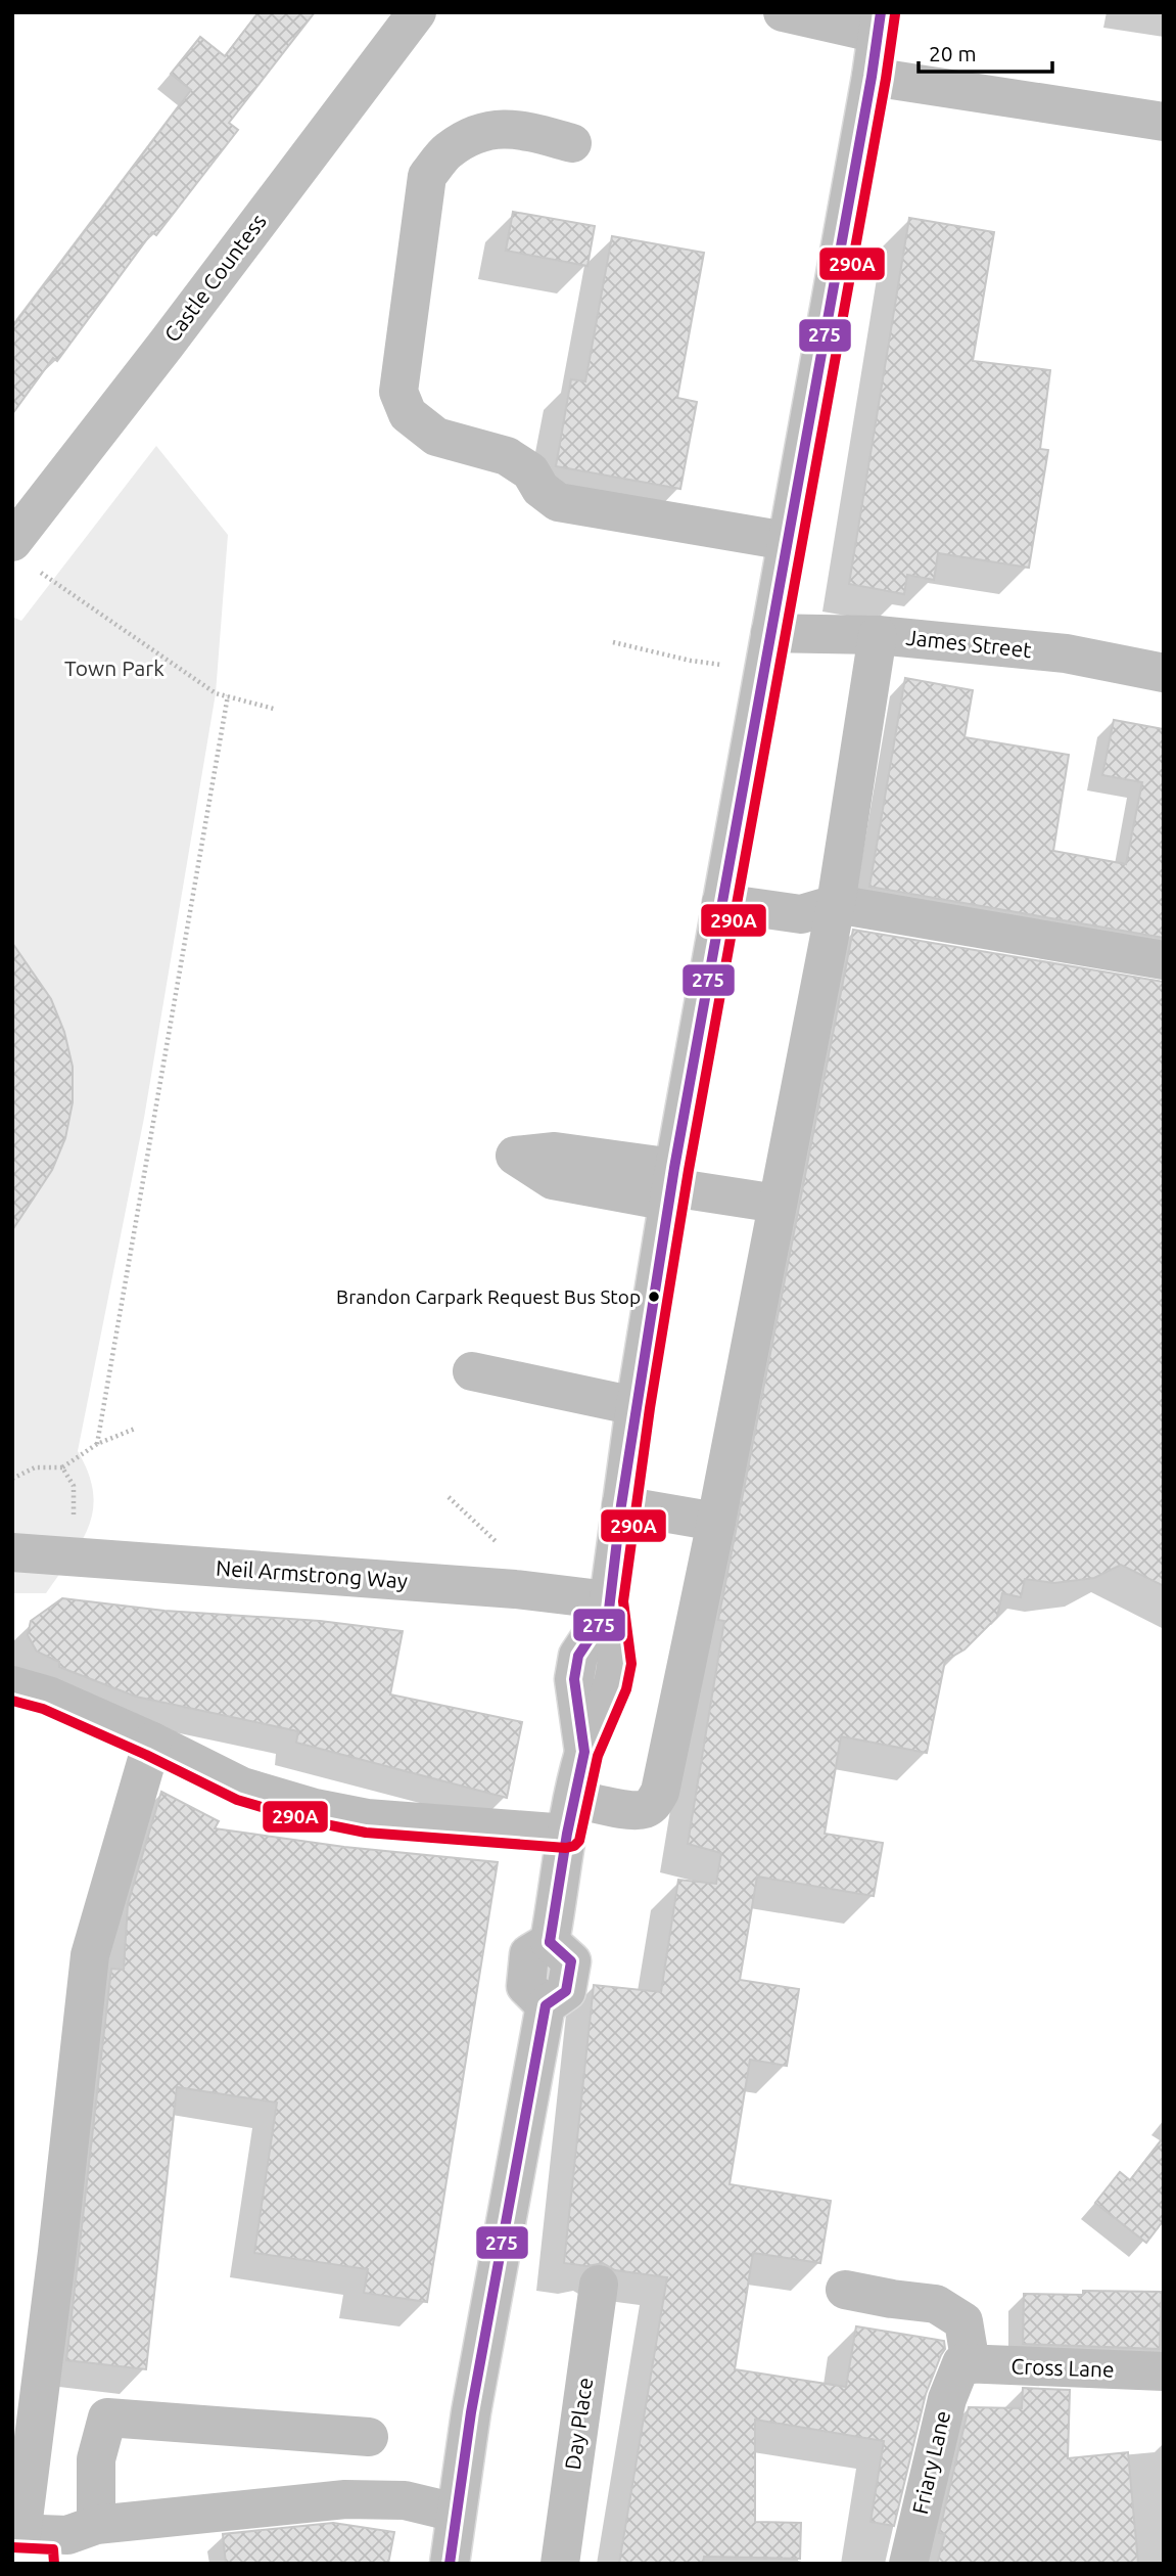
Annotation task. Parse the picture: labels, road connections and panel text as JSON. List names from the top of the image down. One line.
{"streets":{"street":["Castle Countess","James Street","Neil Armstrong Way","Cross Lane","Day Place","Friary Lane"]},"crossings":[["Cross Lane","Friary Lane"]],"parks":["Town Park"],"places":["Brandon Carpark Request Bus Stop"],"lines":["transit line 275","transit line 290A"],"scale_bar":"20 m"}
